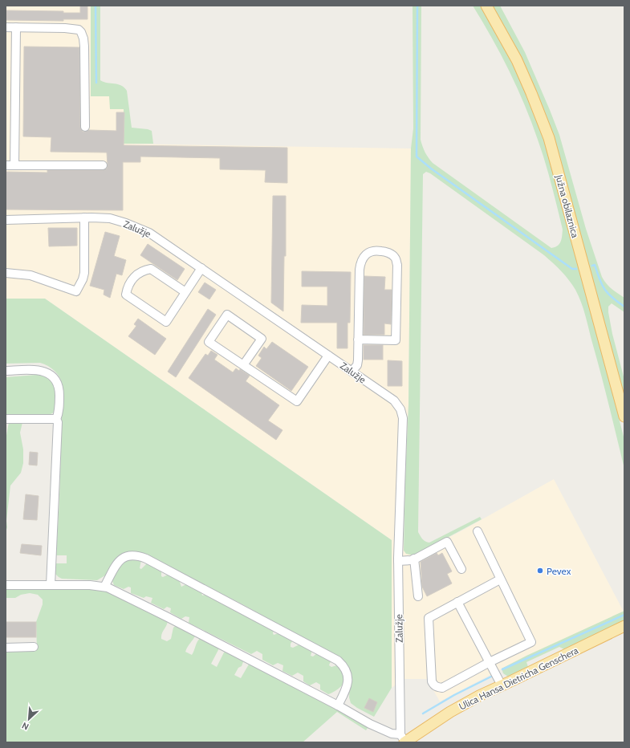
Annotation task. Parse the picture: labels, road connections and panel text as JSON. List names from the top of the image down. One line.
{"streets":{"main road":["Južna obilaznica","Ulica Hansa Dietricha Genschera"],"street":["Zalužje"]},"crossings":[["Zalužje","Ulica Hansa Dietricha Genschera"]],"places":["Pevex"],"north":"bottom left"}
